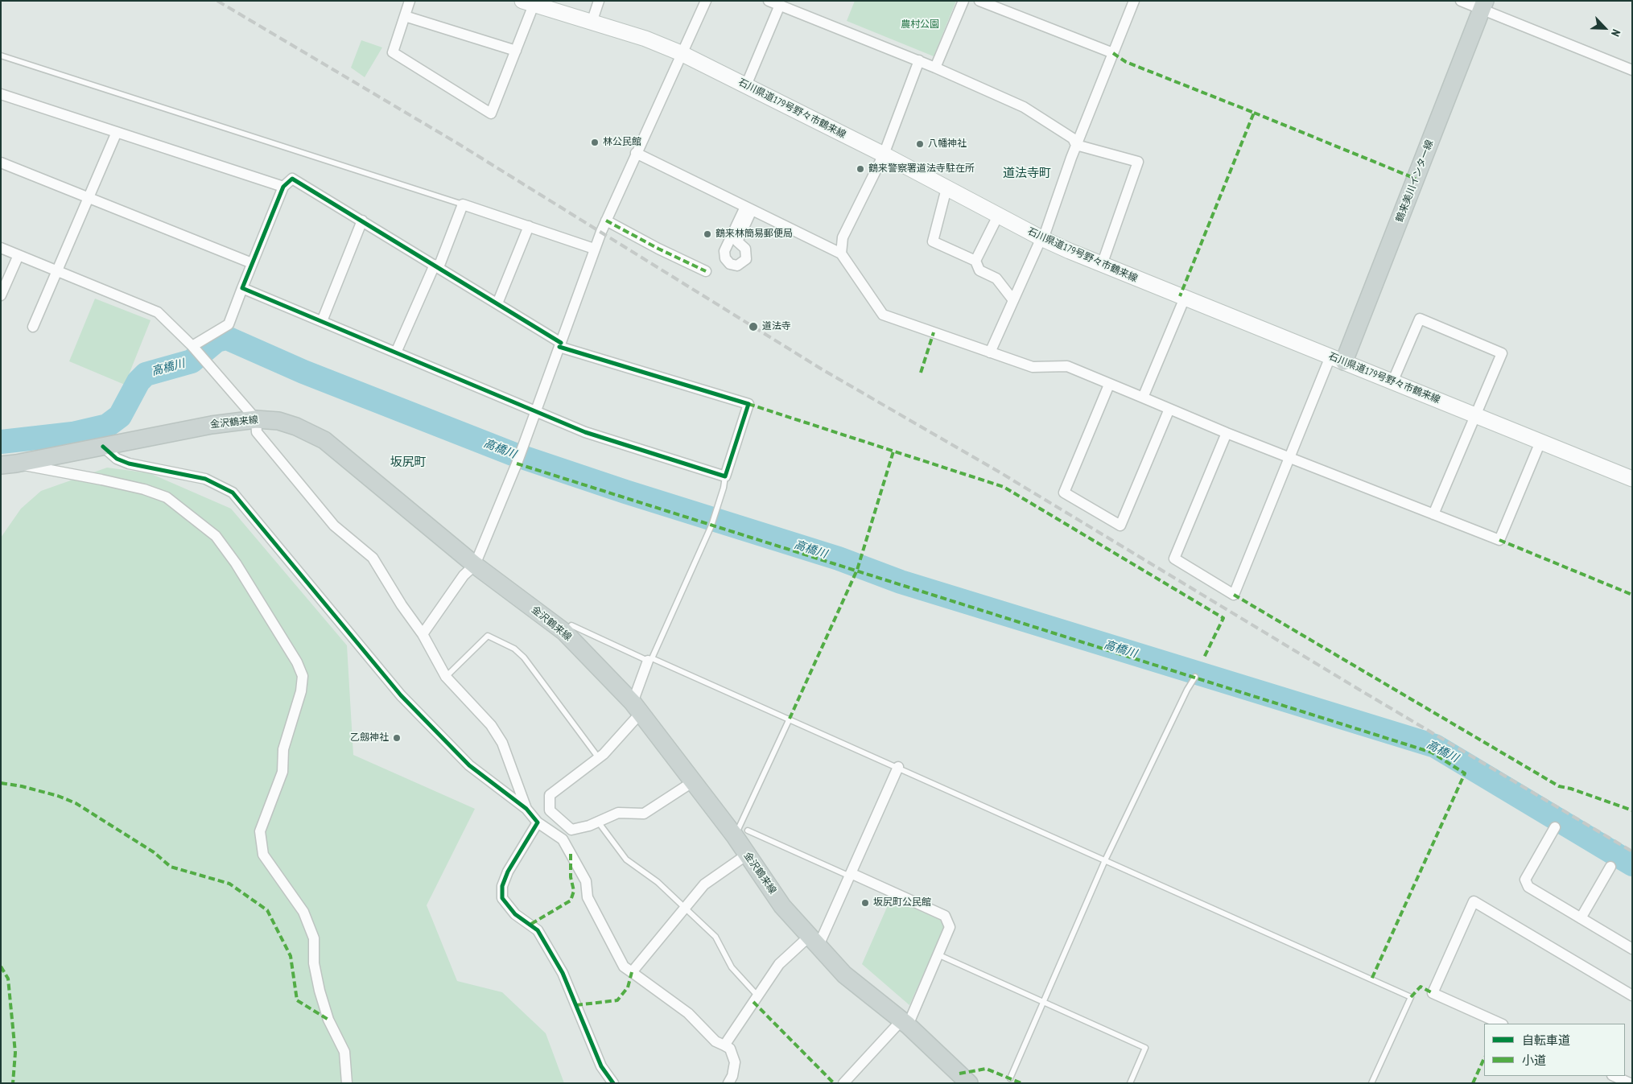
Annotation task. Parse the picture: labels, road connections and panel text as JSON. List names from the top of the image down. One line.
{"streets":{"main road":["石川県道179号野々市鶴来線","鶴来美川インター線","金沢鶴来線"]},"crossings":[["石川県道179号野々市鶴来線","鶴来美川インター線"]],"districts":["道法寺町","坂尻町"],"water":["高橋川"],"parks":["農村公園"],"places":["林公民館","八幡神社","鶴来警察署道法寺駐在所","鶴来林簡易郵便局","道法寺","乙劔神社","坂尻町公民館"],"legend":["自転車道","小道"],"north":"bottom right"}
